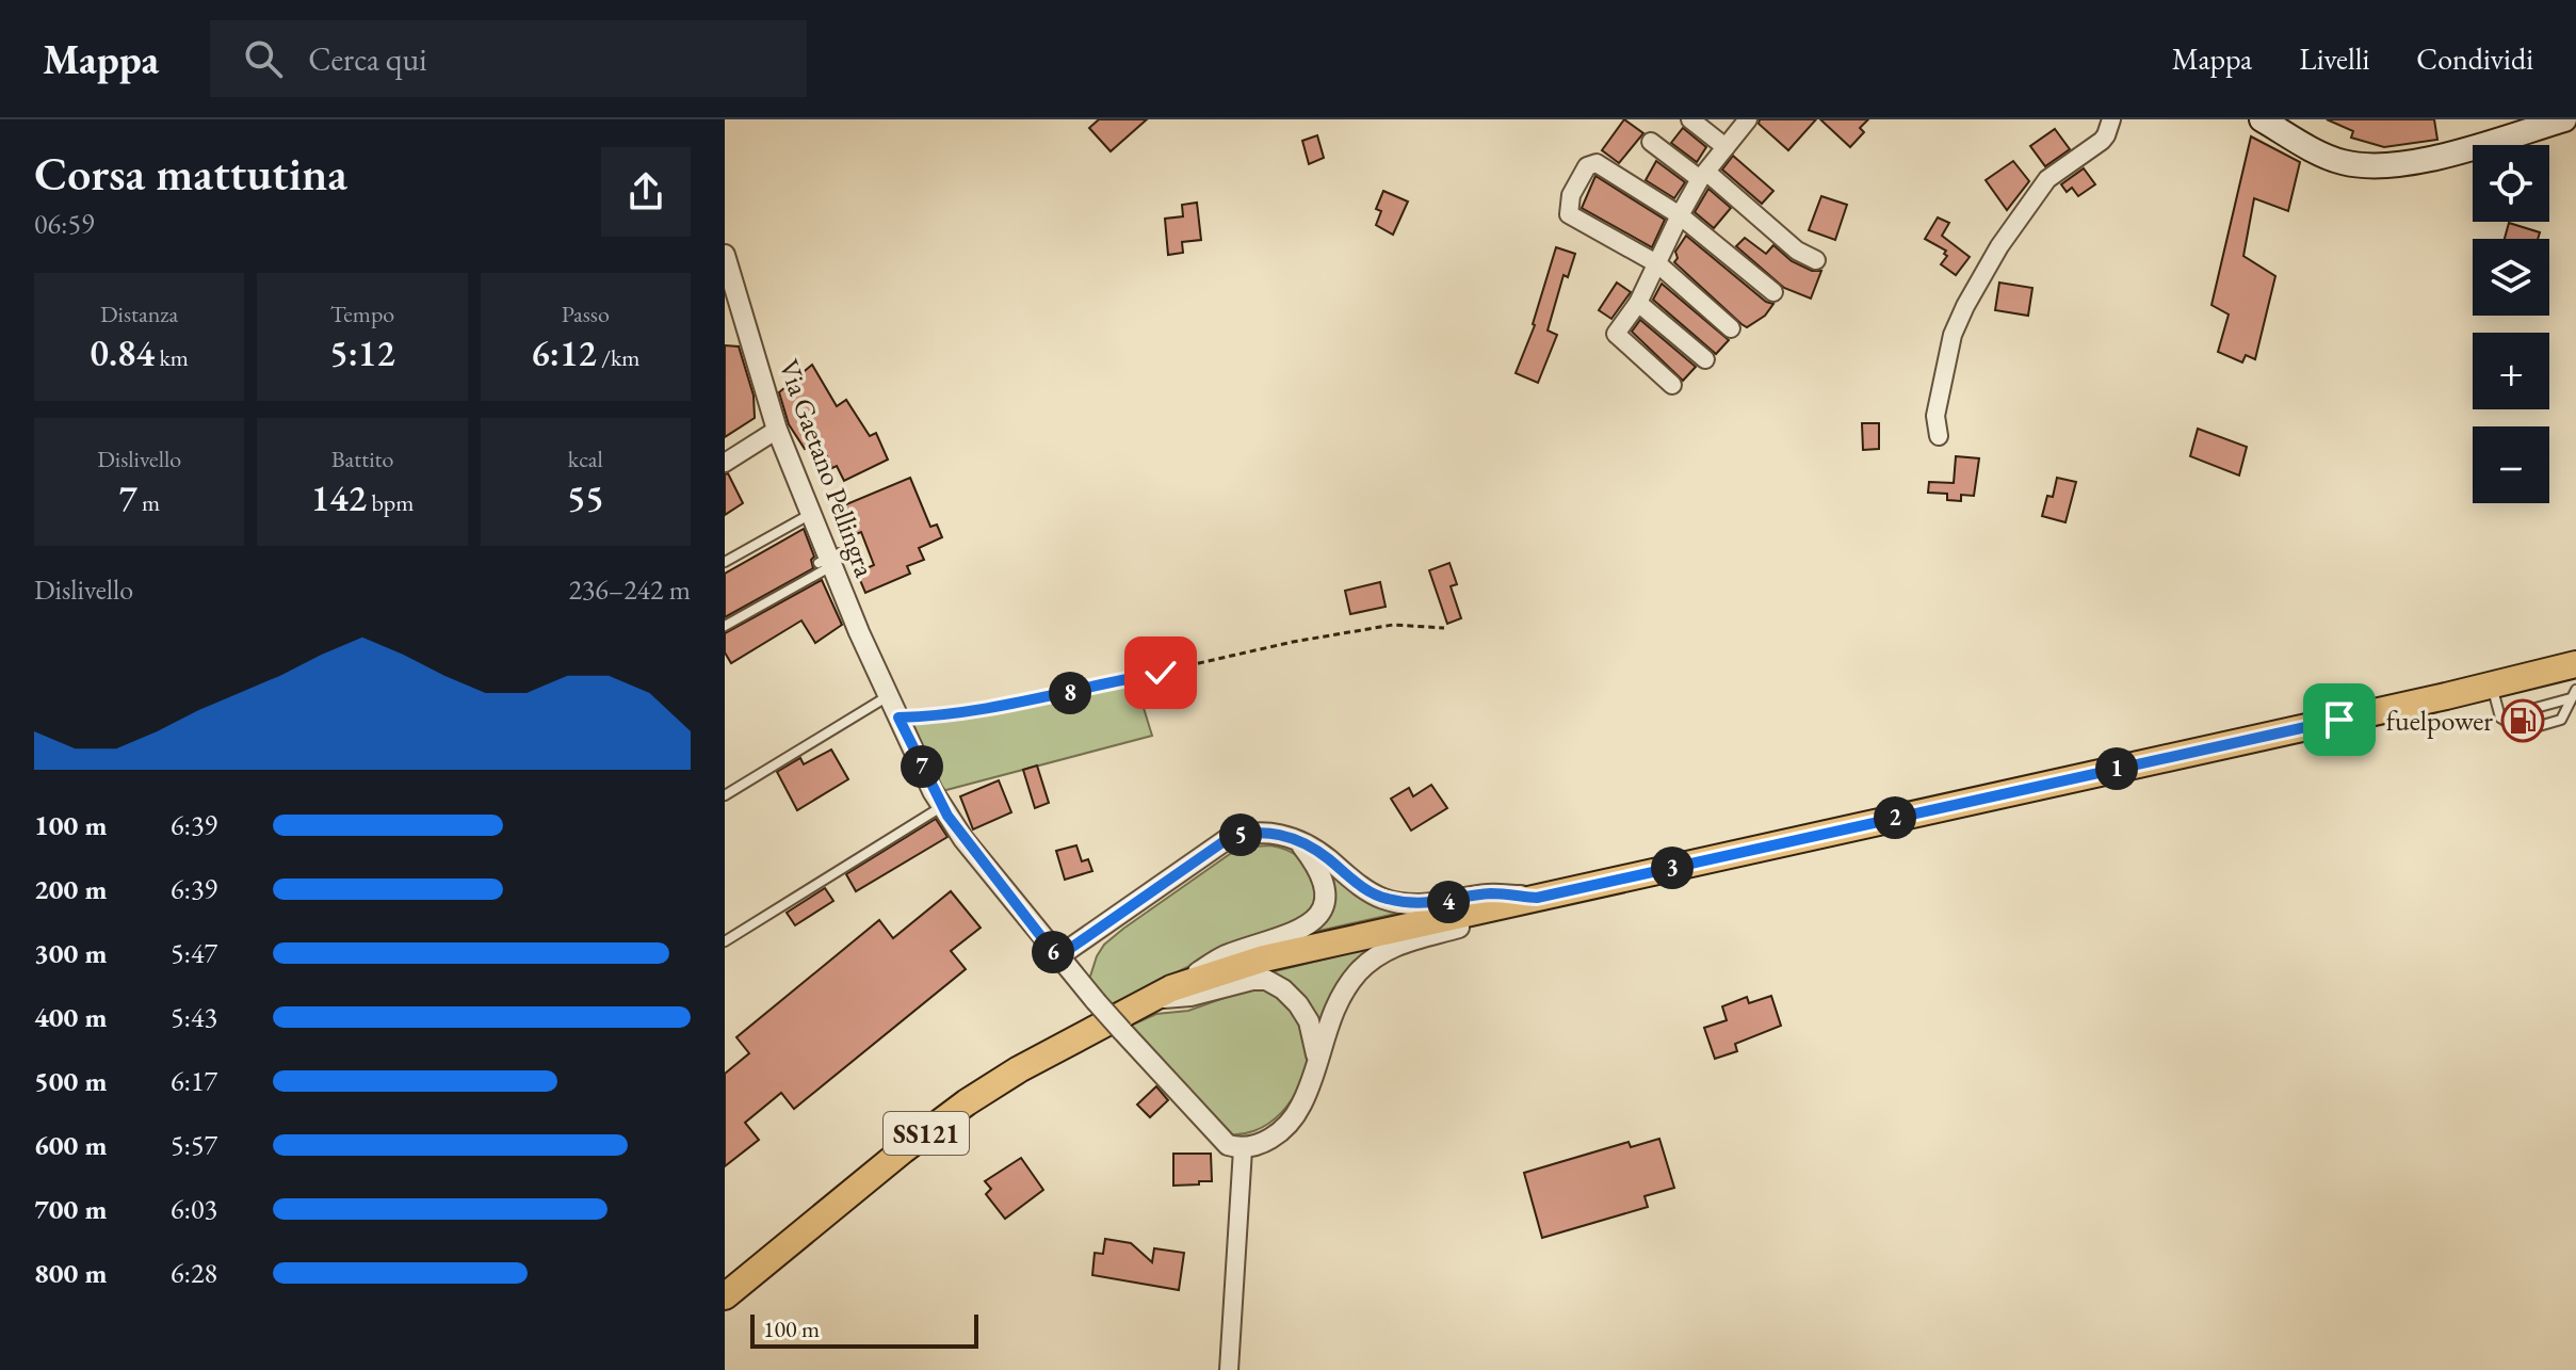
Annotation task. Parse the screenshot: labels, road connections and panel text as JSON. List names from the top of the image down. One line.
{"streets":{"main road":["SS121"],"street":["Via Gaetano Pellingra"]},"places":{"fuel station":["fuelpower"]},"scale_bar":"100 m","page":{"header":"Mappa","search":"Cerca qui","nav":["Mappa","Livelli","Condividi"],"heading":["Corsa mattutina","06:59"],"map_buttons":["+","−"],"stats":[["Distanza","0.84 km"],["Tempo","5:12"],["Passo","6:12 /km"],["Dislivello","7 m"],["Battito","142 bpm"],["kcal","55"]],"chart":["Dislivello","236–242 m"],"pins":["8","7","1","2","5","3","4","6"],"list":[{"name":"100 m","note":"6:39"},{"name":"200 m","note":"6:39"},{"name":"300 m","note":"5:47"},{"name":"400 m","note":"5:43"},{"name":"500 m","note":"6:17"},{"name":"600 m","note":"5:57"},{"name":"700 m","note":"6:03"},{"name":"800 m","note":"6:28"}],"scale":"100 m"}}
